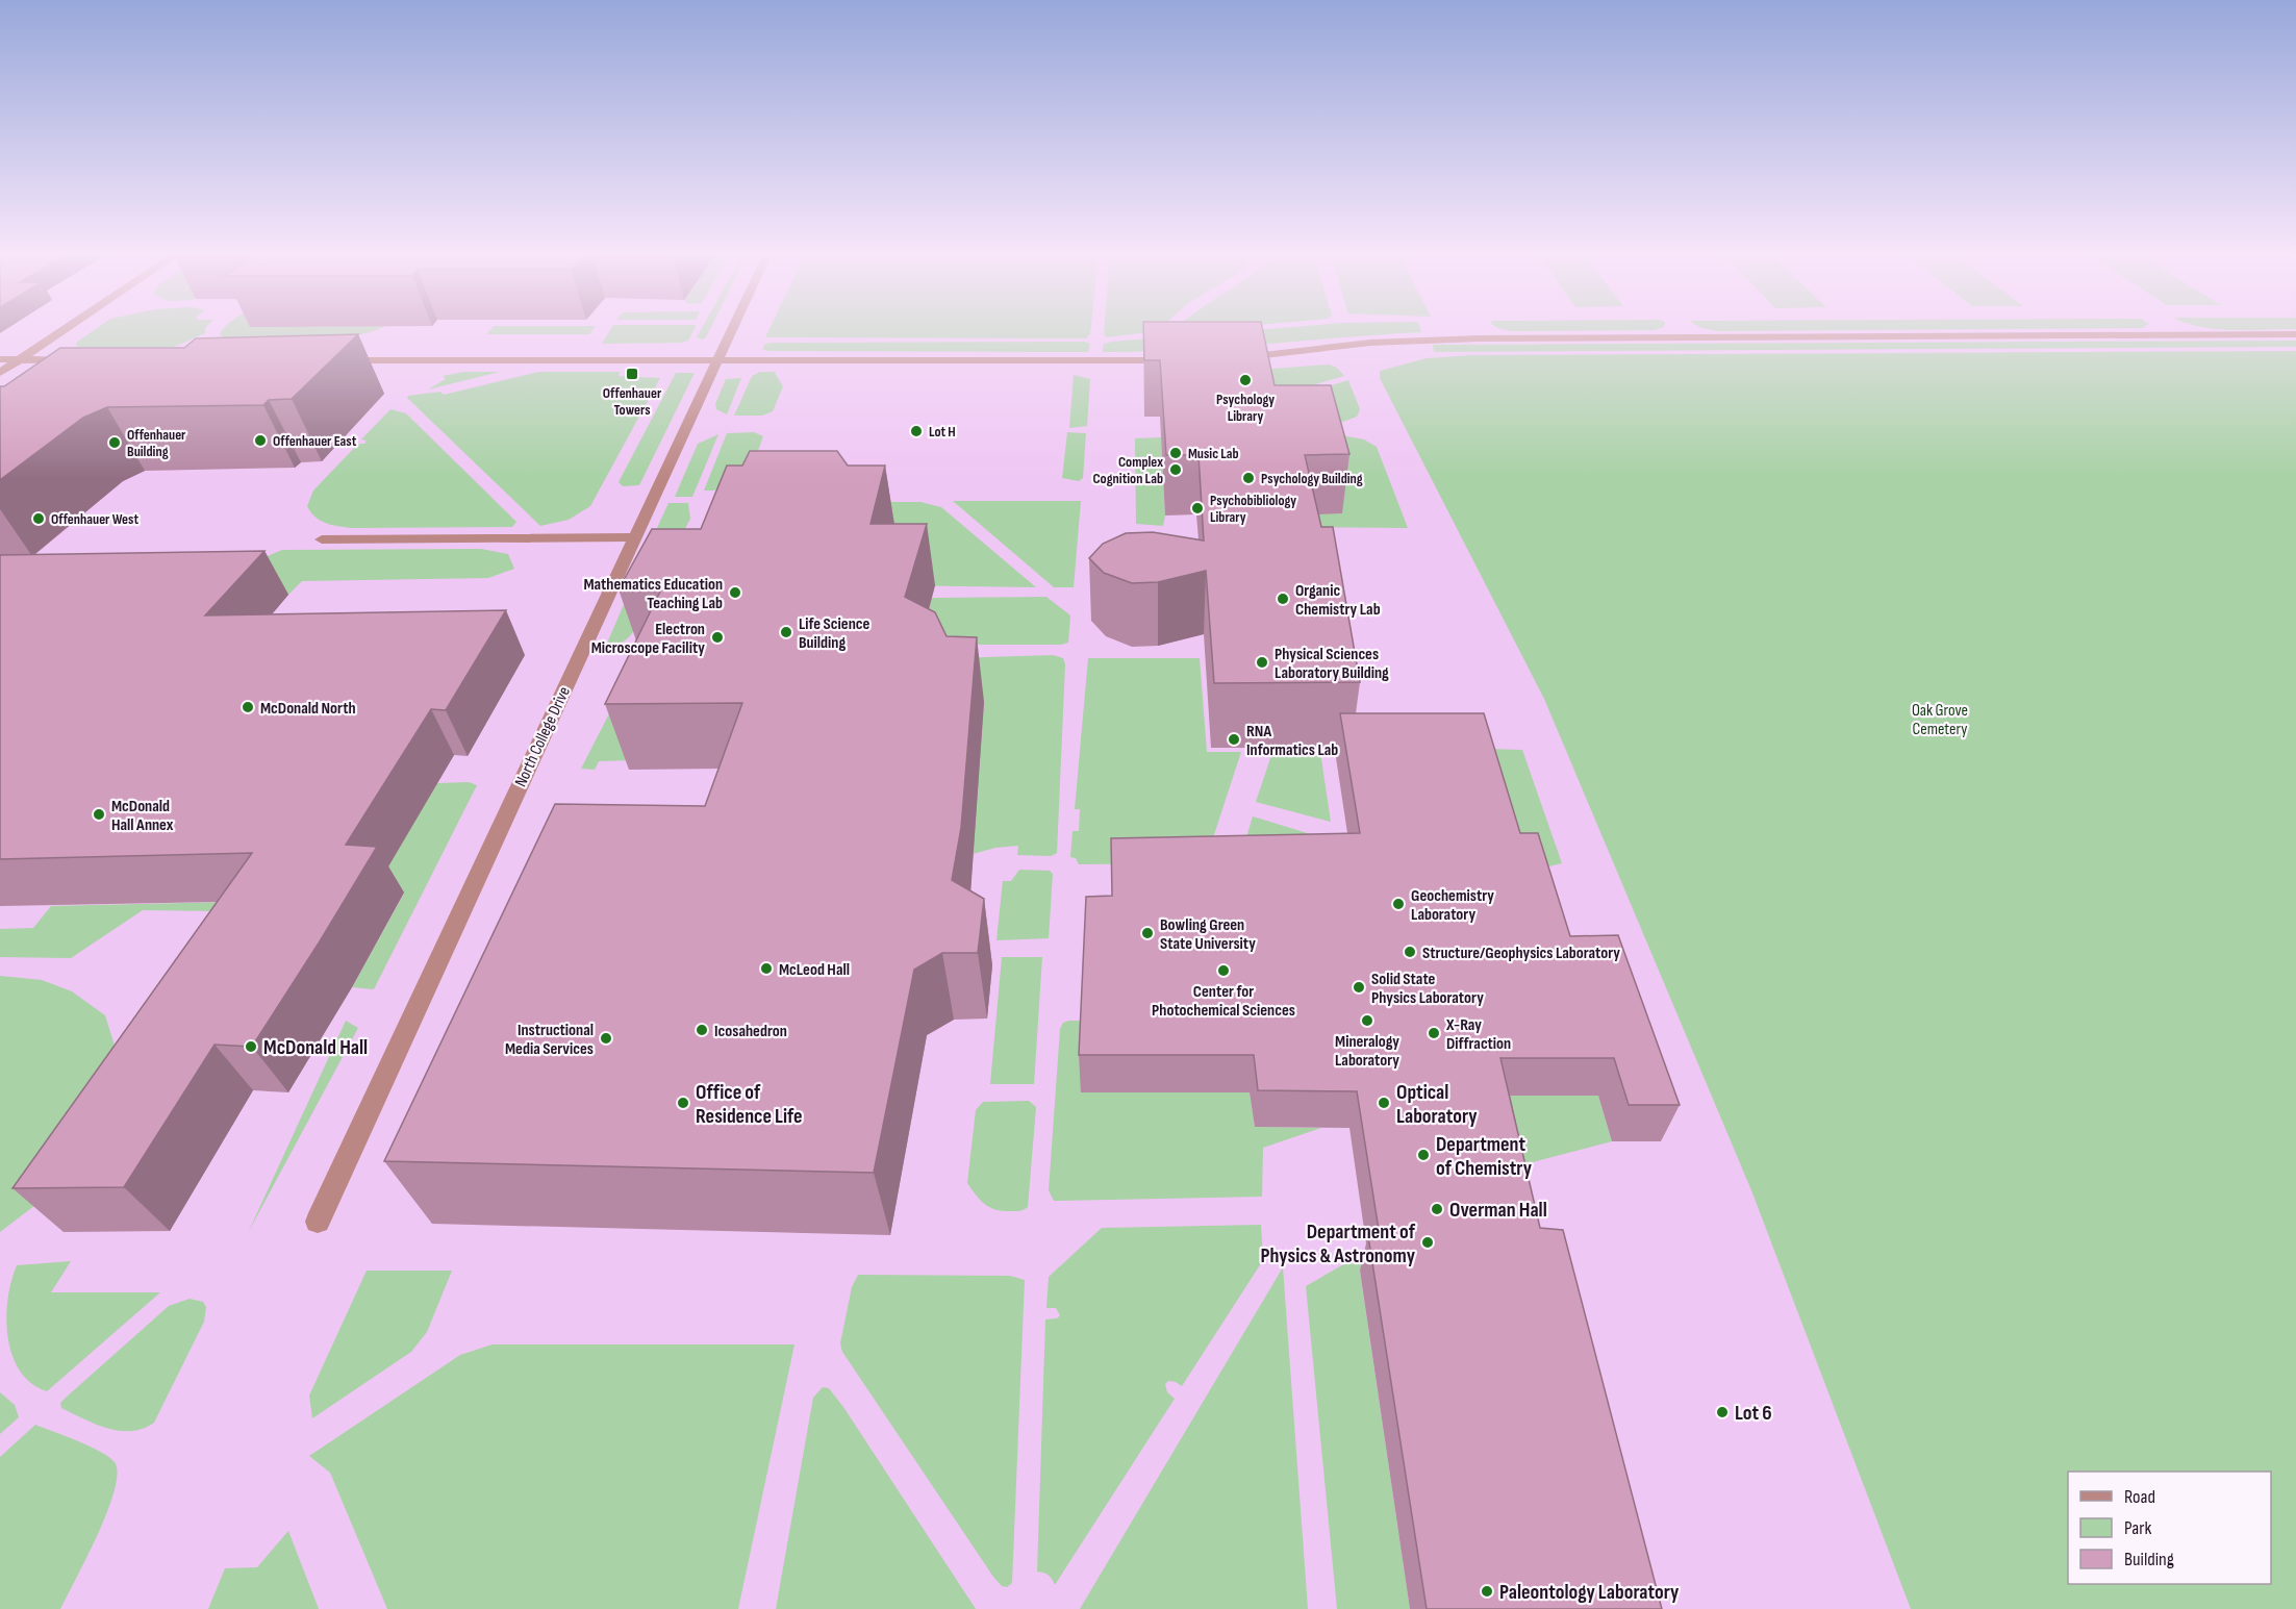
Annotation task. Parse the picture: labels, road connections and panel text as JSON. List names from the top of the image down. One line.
{"streets":{"street":["North College Drive"]},"parks":["Oak Grove Cemetery"],"places":{"transit":["Offenhauer Towers"],"other":["Psychology Library","Lot H","Offenhauer East","Offenhauer Building","Music Lab","Complex Cognition Lab","Psychology Building","Psychobibliology Library","Offenhauer West","Mathematics Education Teaching Lab","Organic Chemistry Lab","Life Science Building","Electron Microscope Facility","Physical Sciences Laboratory Building","McDonald North","RNA Informatics Lab","McDonald Hall Annex","Geochemistry Laboratory","Bowling Green State University","Structure/Geophysics Laboratory","McLeod Hall","Center for Photochemical Sciences","Solid State Physics Laboratory","Mineralogy Laboratory","Icosahedron","X-Ray Diffraction","Instructional Media Services","McDonald Hall","Office of Residence Life","Optical Laboratory","Department of Chemistry","Overman Hall","Department of Physics & Astronomy","Lot 6","Paleontology Laboratory"]},"legend":["Road","Park","Building"]}
